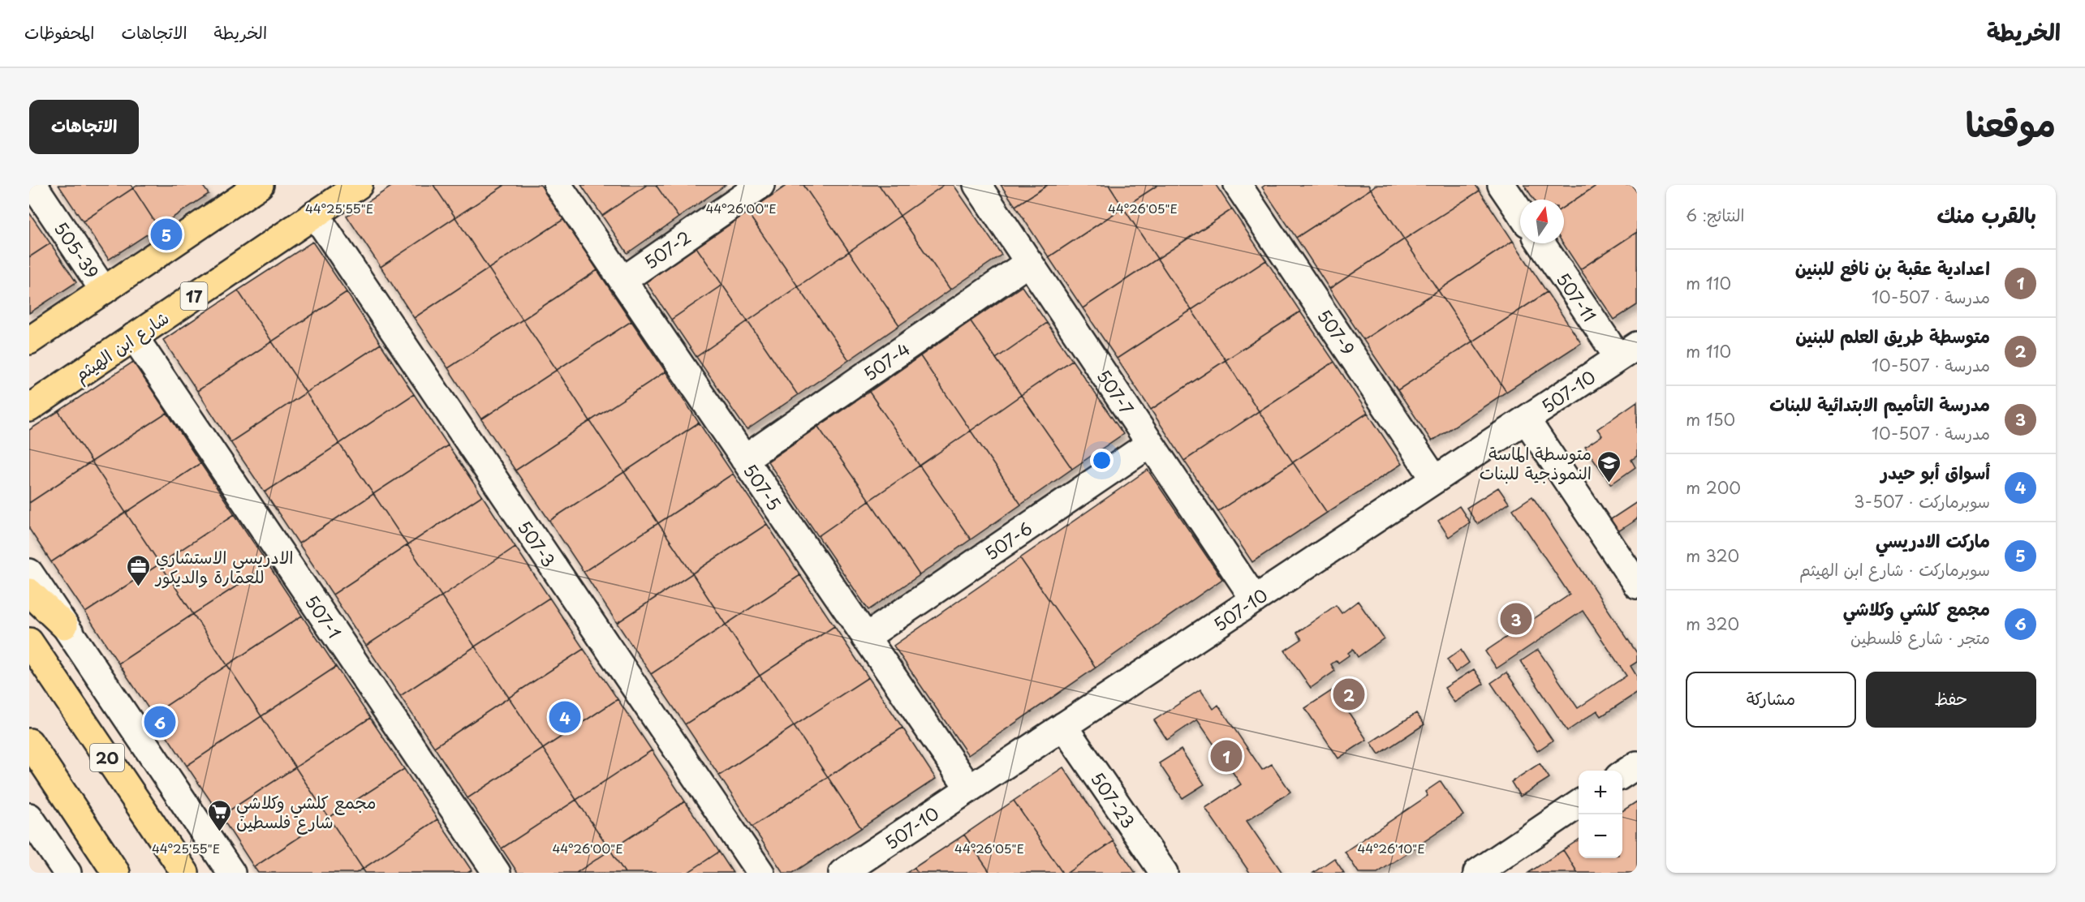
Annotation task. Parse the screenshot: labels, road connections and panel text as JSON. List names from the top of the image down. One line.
{"streets":{"main road":["17","شارع ابن الهيثم","20"],"street":["507-2","505-39","507-11","507-9","507-4","507-10","507-7","507-5","507-6","507-3","507-1","507-23"]},"crossings":[["507-2","507-5"],["507-11","507-10"],["507-9","507-10"],["شارع ابن الهيثم","507-3"],["شارع ابن الهيثم","507-1"],["507-4","507-7"],["507-4","507-5"],["507-10","507-7"],["507-10","507-5"],["507-10","507-23"],["507-7","507-6"],["507-5","507-6"]],"places":{"school or university":["متوسطة الماسة النموذجية للبنات"],"office":["الادريسي الاستشاري للعمارة والديكور"],"supermarket":["مجمع كلشي وكلاشي شارع فلسطين"]},"north":"top","page":{"header":"الخريطة","nav":["الخريطة","الاتجاهات","المحفوظات"],"title":"موقعنا","buttons":["الاتجاهات",["حفظ","مشاركة"]],"heading":["بالقرب منك","النتائج: 6"],"pins":["5","3","2","4","6","1"],"list":[{"mark":"1","name":"اعدادية عقبة بن نافع للبنين","note":"مدرسة · 507-10","value":"110 m"},{"mark":"2","name":"متوسطة طريق العلم للبنين","note":"مدرسة · 507-10","value":"110 m"},{"mark":"3","name":"مدرسة التأميم الابتدائية للبنات","note":"مدرسة · 507-10","value":"150 m"},{"mark":"4","name":"أسواق أبو حيدر","note":"سوبرماركت · 507-3","value":"200 m"},{"mark":"5","name":"ماركت الادريسي","note":"سوبرماركت · شارع ابن الهيثم","value":"320 m"},{"mark":"6","name":"مجمع كلشي وكلاشي","note":"متجر · شارع فلسطين","value":"320 m"}],"map_buttons":["+","−"]},"coordinates":["44°25'55\"E","44°26'00\"E","44°26'05\"E","44°26'10\"E"]}
